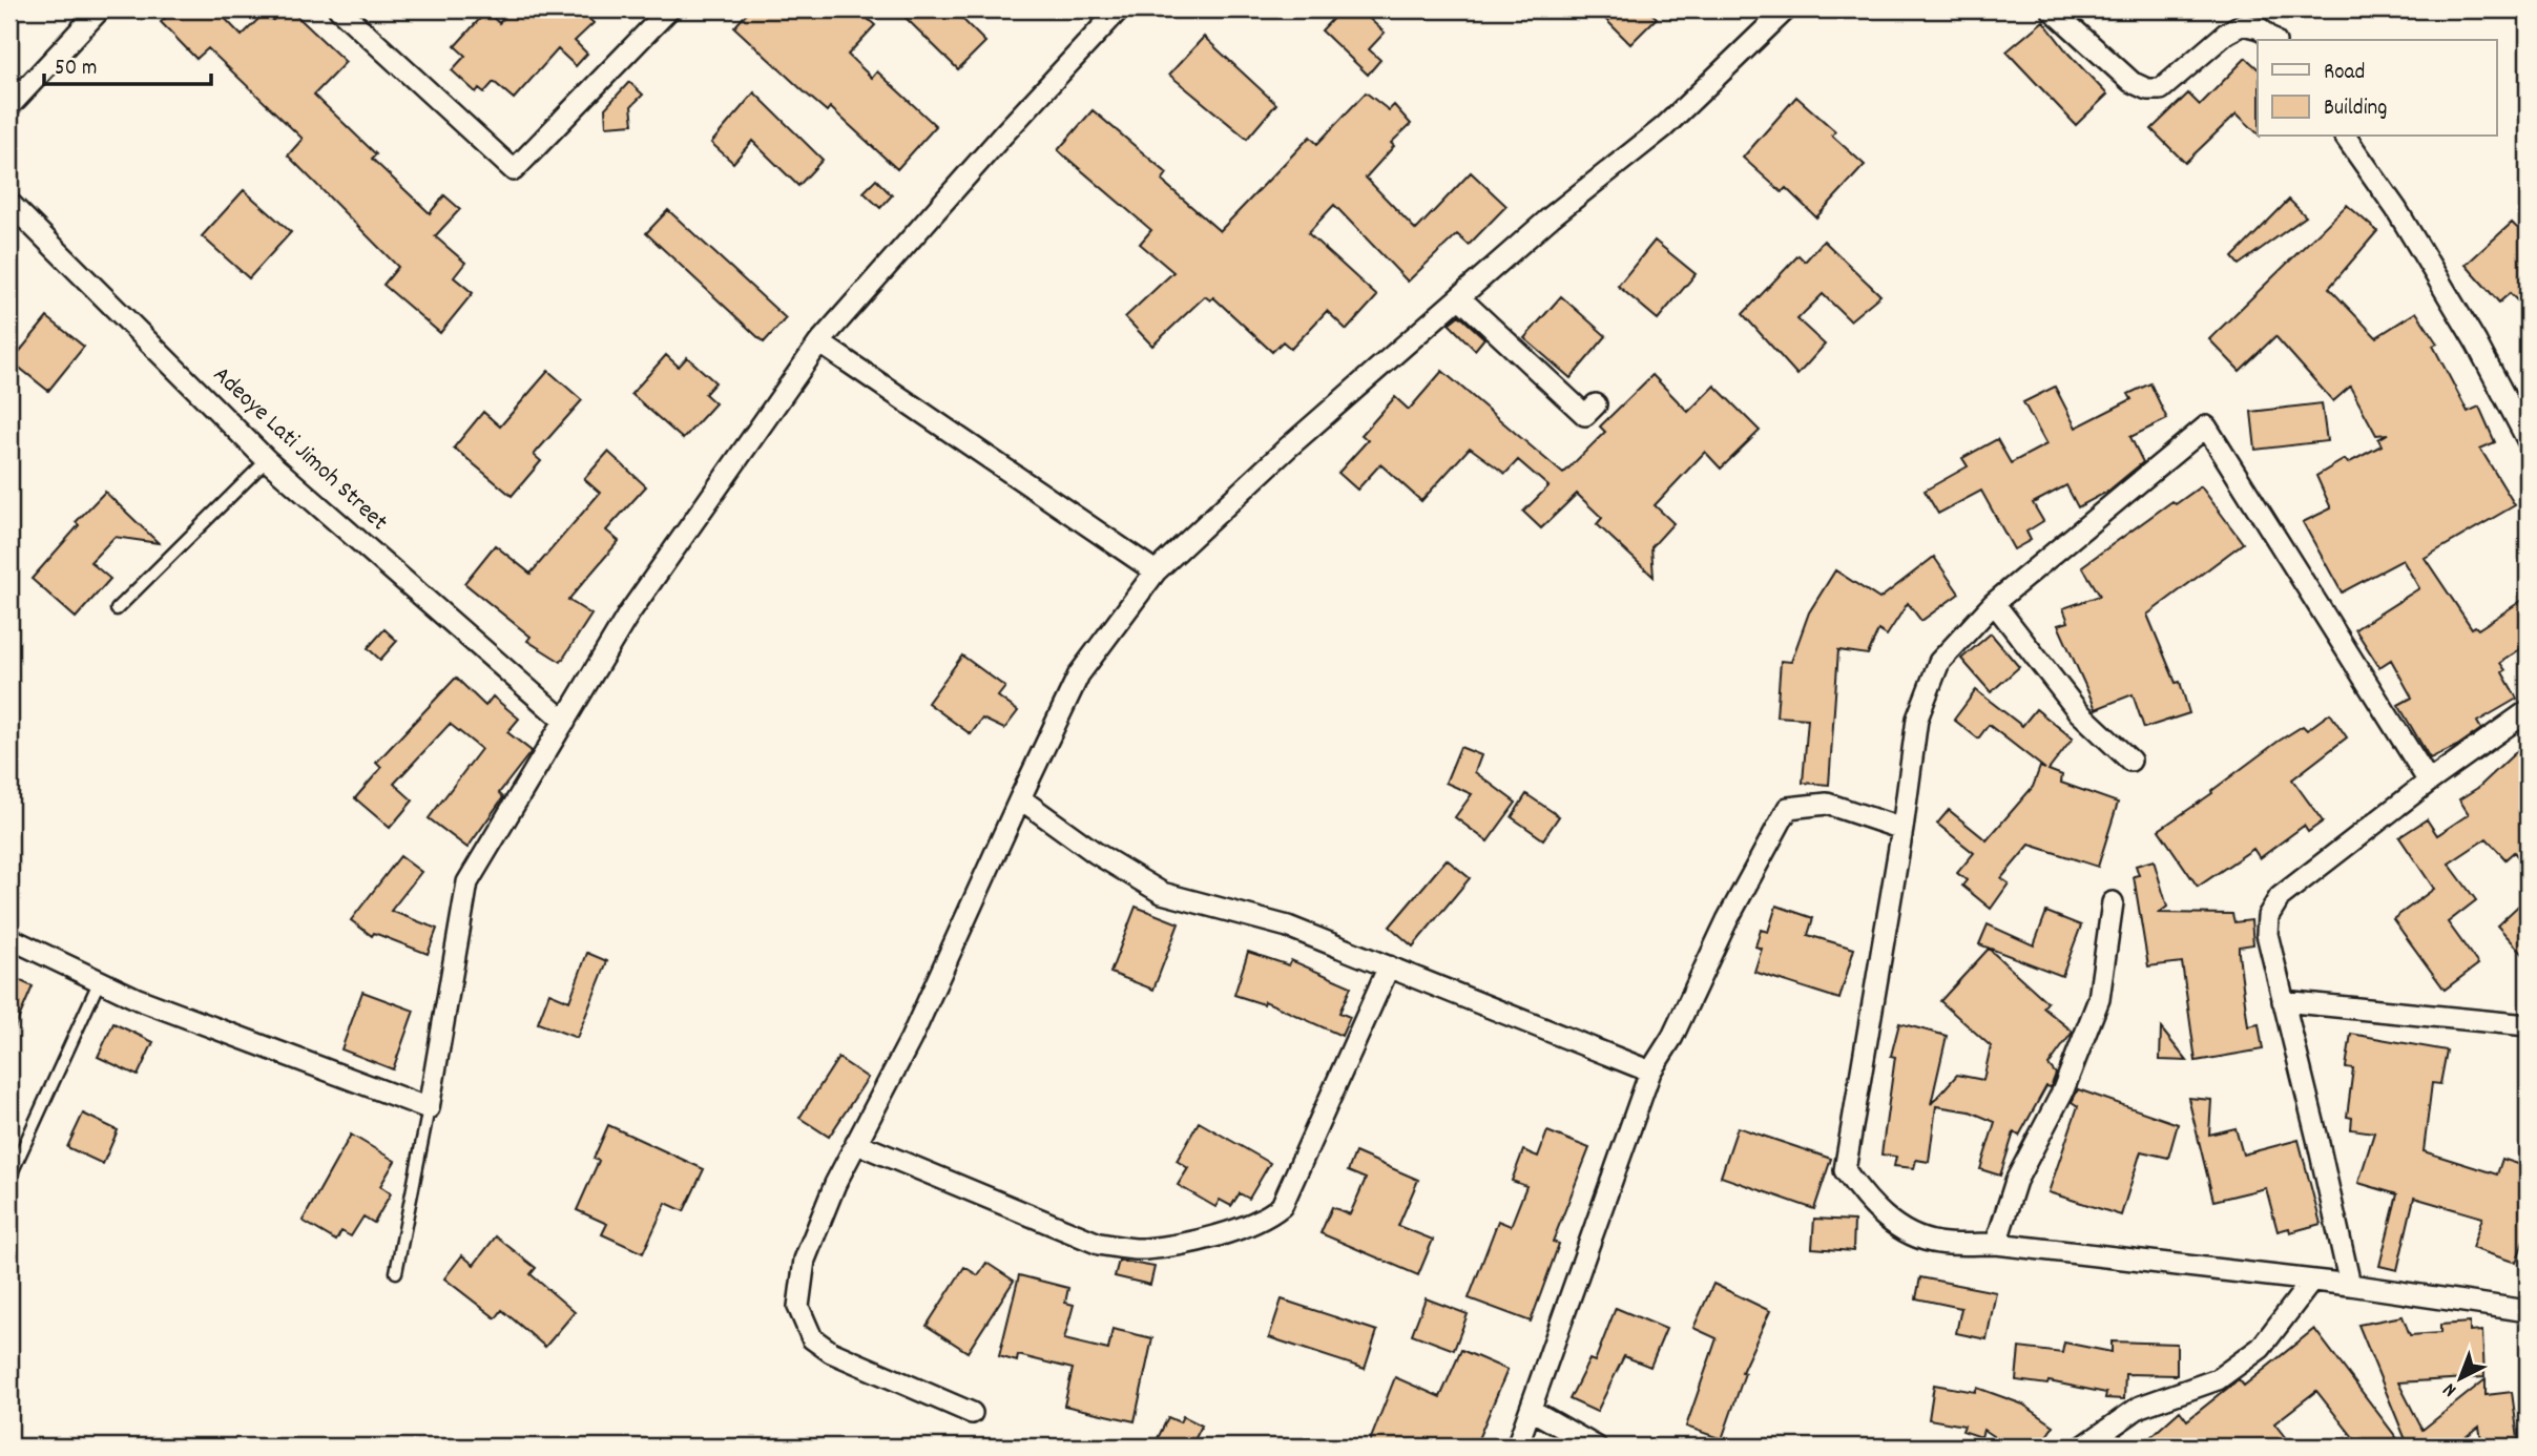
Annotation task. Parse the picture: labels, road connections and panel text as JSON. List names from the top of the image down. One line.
{"streets":{"street":["Adeoye Lati Jimoh Street"]},"legend":["Road","Building"],"scale_bar":"50 m","north":"bottom left"}
